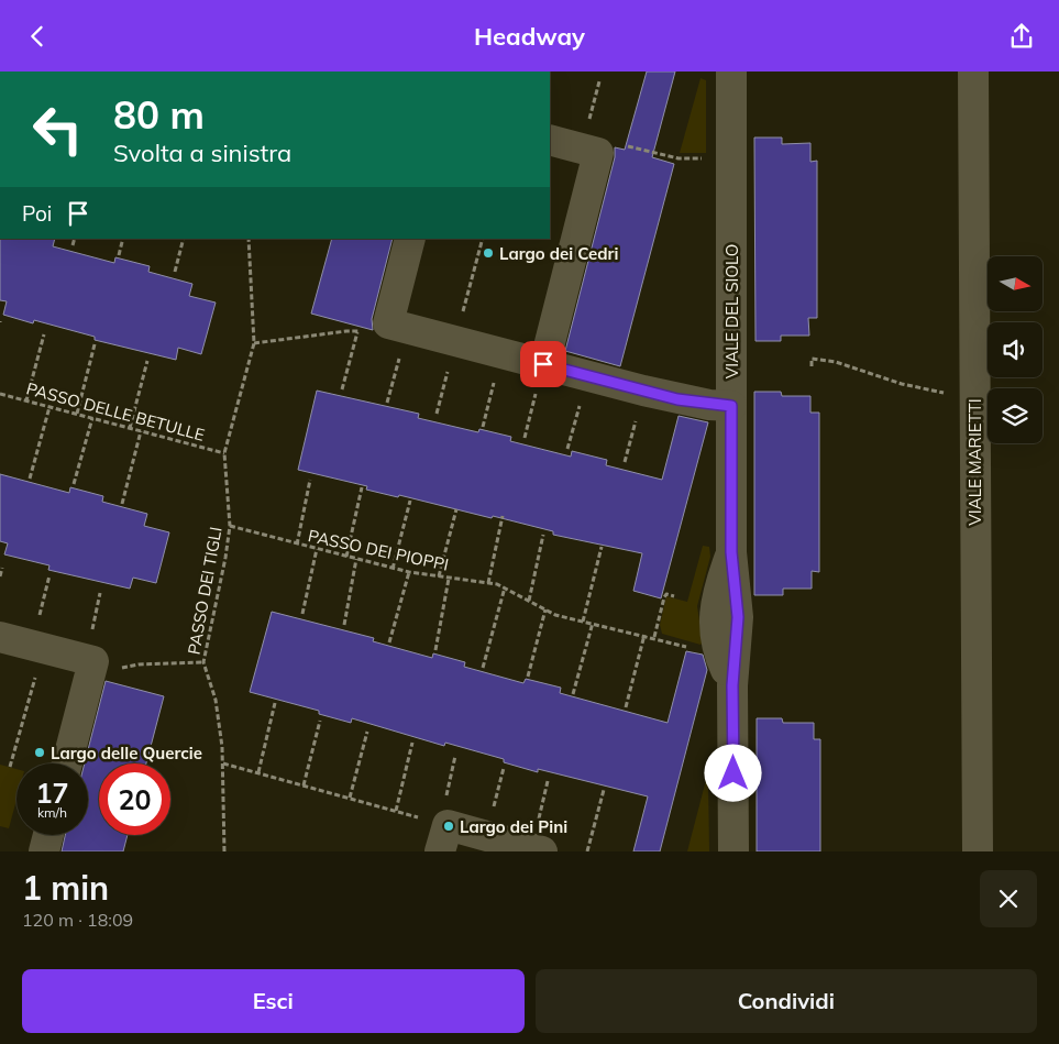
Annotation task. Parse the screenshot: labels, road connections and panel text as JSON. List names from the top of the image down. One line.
{"streets":{"street":["VIALE DEL SIOLO","VIALE MARIETTI"],"path":["PASSO DELLE BETULLE","PASSO DEI PIOPPI","PASSO DEI TIGLI"]},"crossings":[["PASSO DELLE BETULLE","PASSO DEI TIGLI"],["PASSO DEI PIOPPI","PASSO DEI TIGLI"]],"places":["Largo dei Cedri","Largo delle Quercie","Largo dei Pini"],"north":"right","page":{"header":"Headway","turn":["80 m","Svolta a sinistra"],"then":"Poi","speed":"17 km/h","limit":"20","heading":["1 min","120 m · 18:09"],"buttons":["Esci","Condividi"]}}
